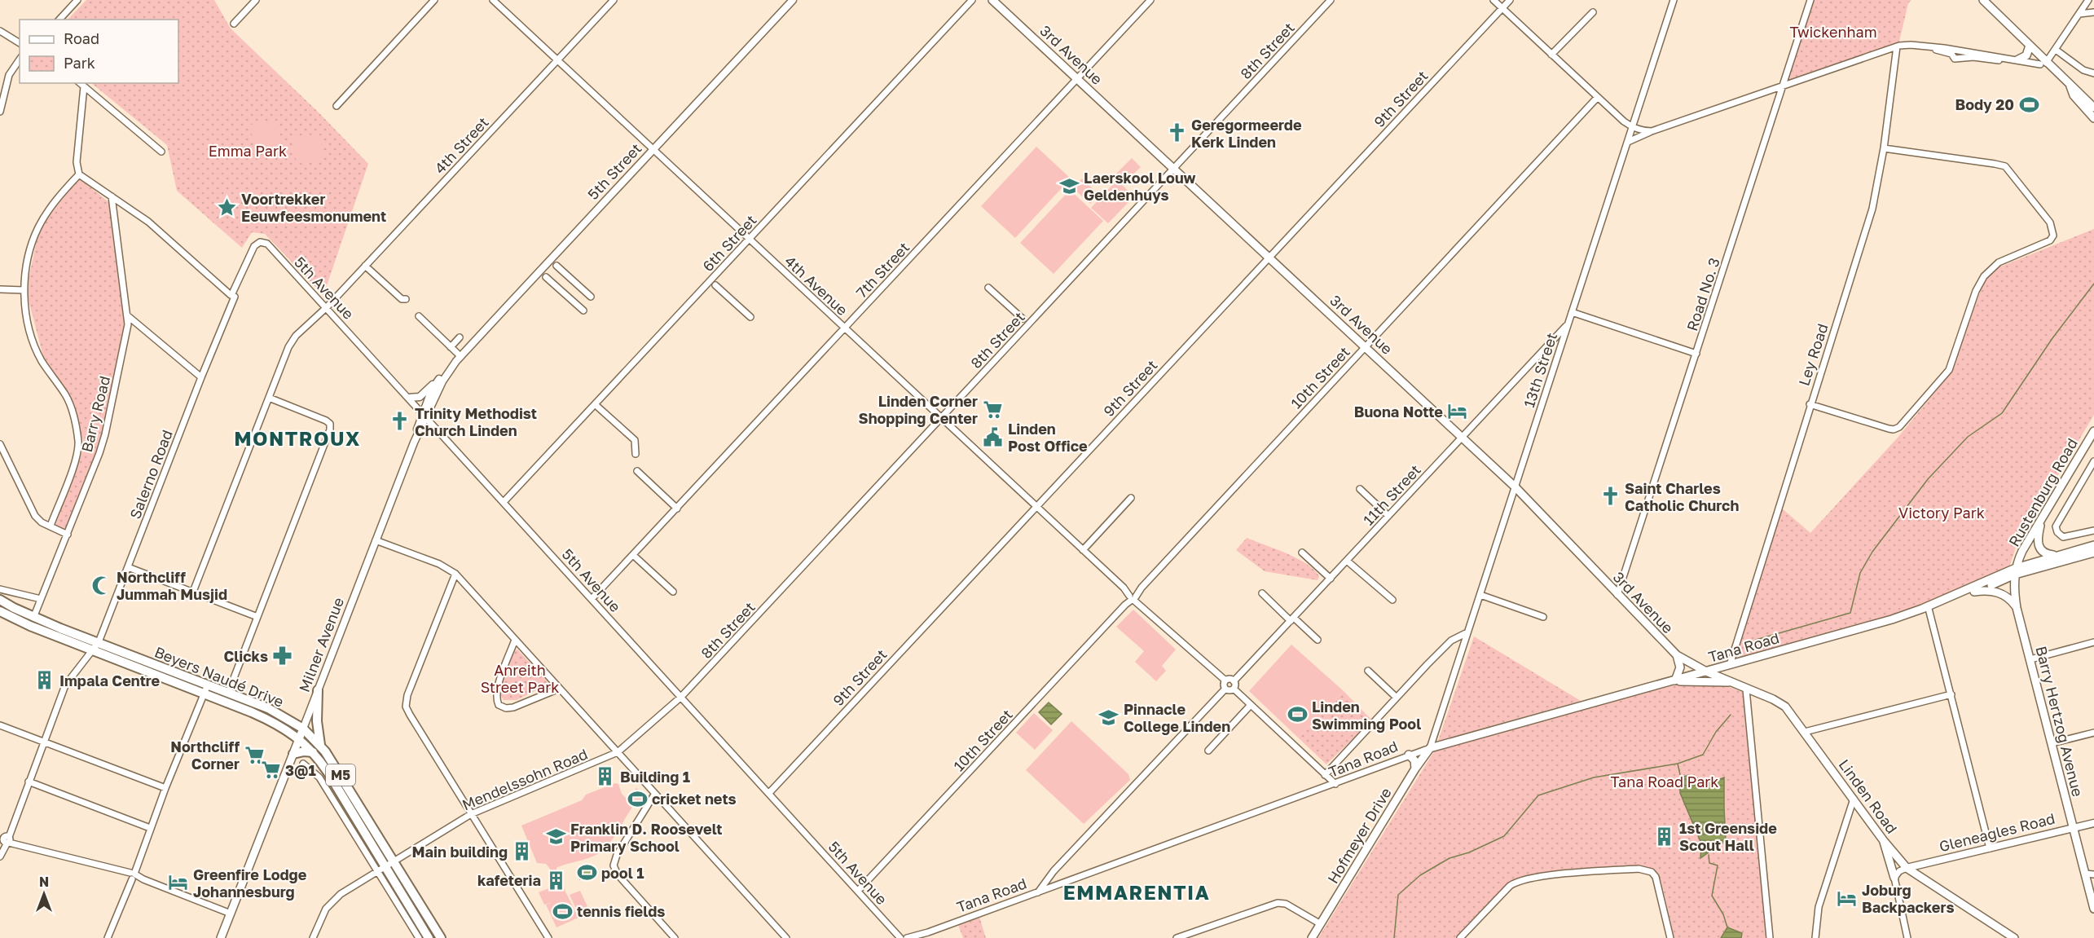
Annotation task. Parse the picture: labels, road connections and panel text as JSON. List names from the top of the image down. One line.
{"streets":{"main road":["3rd Avenue","Rustenburg Road","Milner Avenue","Tana Road","Beyers Naudé Drive","Barry Hertzog Avenue","M5","Linden Road","Hofmeyer Drive"],"street":["8th Street","9th Street","4th Street","5th Street","6th Street","7th Street","4th Avenue","5th Avenue","Road No. 3","Ley Road","13th Street","10th Street","Barry Road","Salerno Road","11th Street","Mendelssohn Road","Gleneagles Road"]},"crossings":[["8th Street","3rd Avenue"],["8th Street","4th Avenue"],["8th Street","5th Avenue"],["8th Street","Mendelssohn Road"],["3rd Avenue","9th Street"],["3rd Avenue","7th Street"],["3rd Avenue","Road No. 3"],["3rd Avenue","13th Street"],["3rd Avenue","10th Street"],["3rd Avenue","11th Street"],["3rd Avenue","Tana Road"],["3rd Avenue","Linden Road"],["9th Street","4th Avenue"],["9th Street","5th Avenue"],["4th Street","4th Avenue"],["4th Street","5th Avenue"],["5th Street","4th Avenue"],["5th Street","5th Avenue"],["5th Street","Milner Avenue"],["6th Street","4th Avenue"],["6th Street","5th Avenue"],["7th Street","4th Avenue"],["7th Street","5th Avenue"],["4th Avenue","10th Street"],["4th Avenue","11th Street"],["5th Avenue","10th Street"],["5th Avenue","Salerno Road"],["5th Avenue","Milner Avenue"],["5th Avenue","Mendelssohn Road"],["Ley Road","Tana Road"],["13th Street","11th Street"],["13th Street","Tana Road"],["13th Street","Hofmeyer Drive"],["Barry Road","Beyers Naudé Drive"],["Salerno Road","Beyers Naudé Drive"],["Rustenburg Road","Tana Road"],["Rustenburg Road","Barry Hertzog Avenue"],["Milner Avenue","Beyers Naudé Drive"],["Tana Road","Barry Hertzog Avenue"],["Tana Road","Linden Road"],["Tana Road","Hofmeyer Drive"],["Beyers Naudé Drive","Mendelssohn Road"],["Barry Hertzog Avenue","Gleneagles Road"],["Linden Road","Gleneagles Road"]],"districts":["MONTROUX","EMMARENTIA"],"parks":["Twickenham","Emma Park","Victory Park","Anreith Street Park","Tana Road Park"],"places":{"sports":["Body 20","Linden Swimming Pool","cricket nets","pool 1","tennis fields"],"church":["Geregormeerde Kerk Linden","Trinity Methodist Church Linden","Saint Charles Catholic Church"],"school or university":["Laerskool Louw Geldenhuys","Pinnacle College Linden","Franklin D. Roosevelt Primary School"],"place":["Voortrekker Eeuwfeesmonument"],"supermarket":["Linden Corner Shopping Center","Northcliff Corner","3@1"],"hotel":["Buona Notte","Greenfire Lodge Johannesburg","Joburg Backpackers"],"public building":["Linden Post Office"],"mosque":["Northcliff Jummah Musjid"],"pharmacy":["Clicks"],"building":["Impala Centre","Building 1","1st Greenside Scout Hall","Main building","kafeteria"]},"legend":["Road","Park"],"north":"top"}
